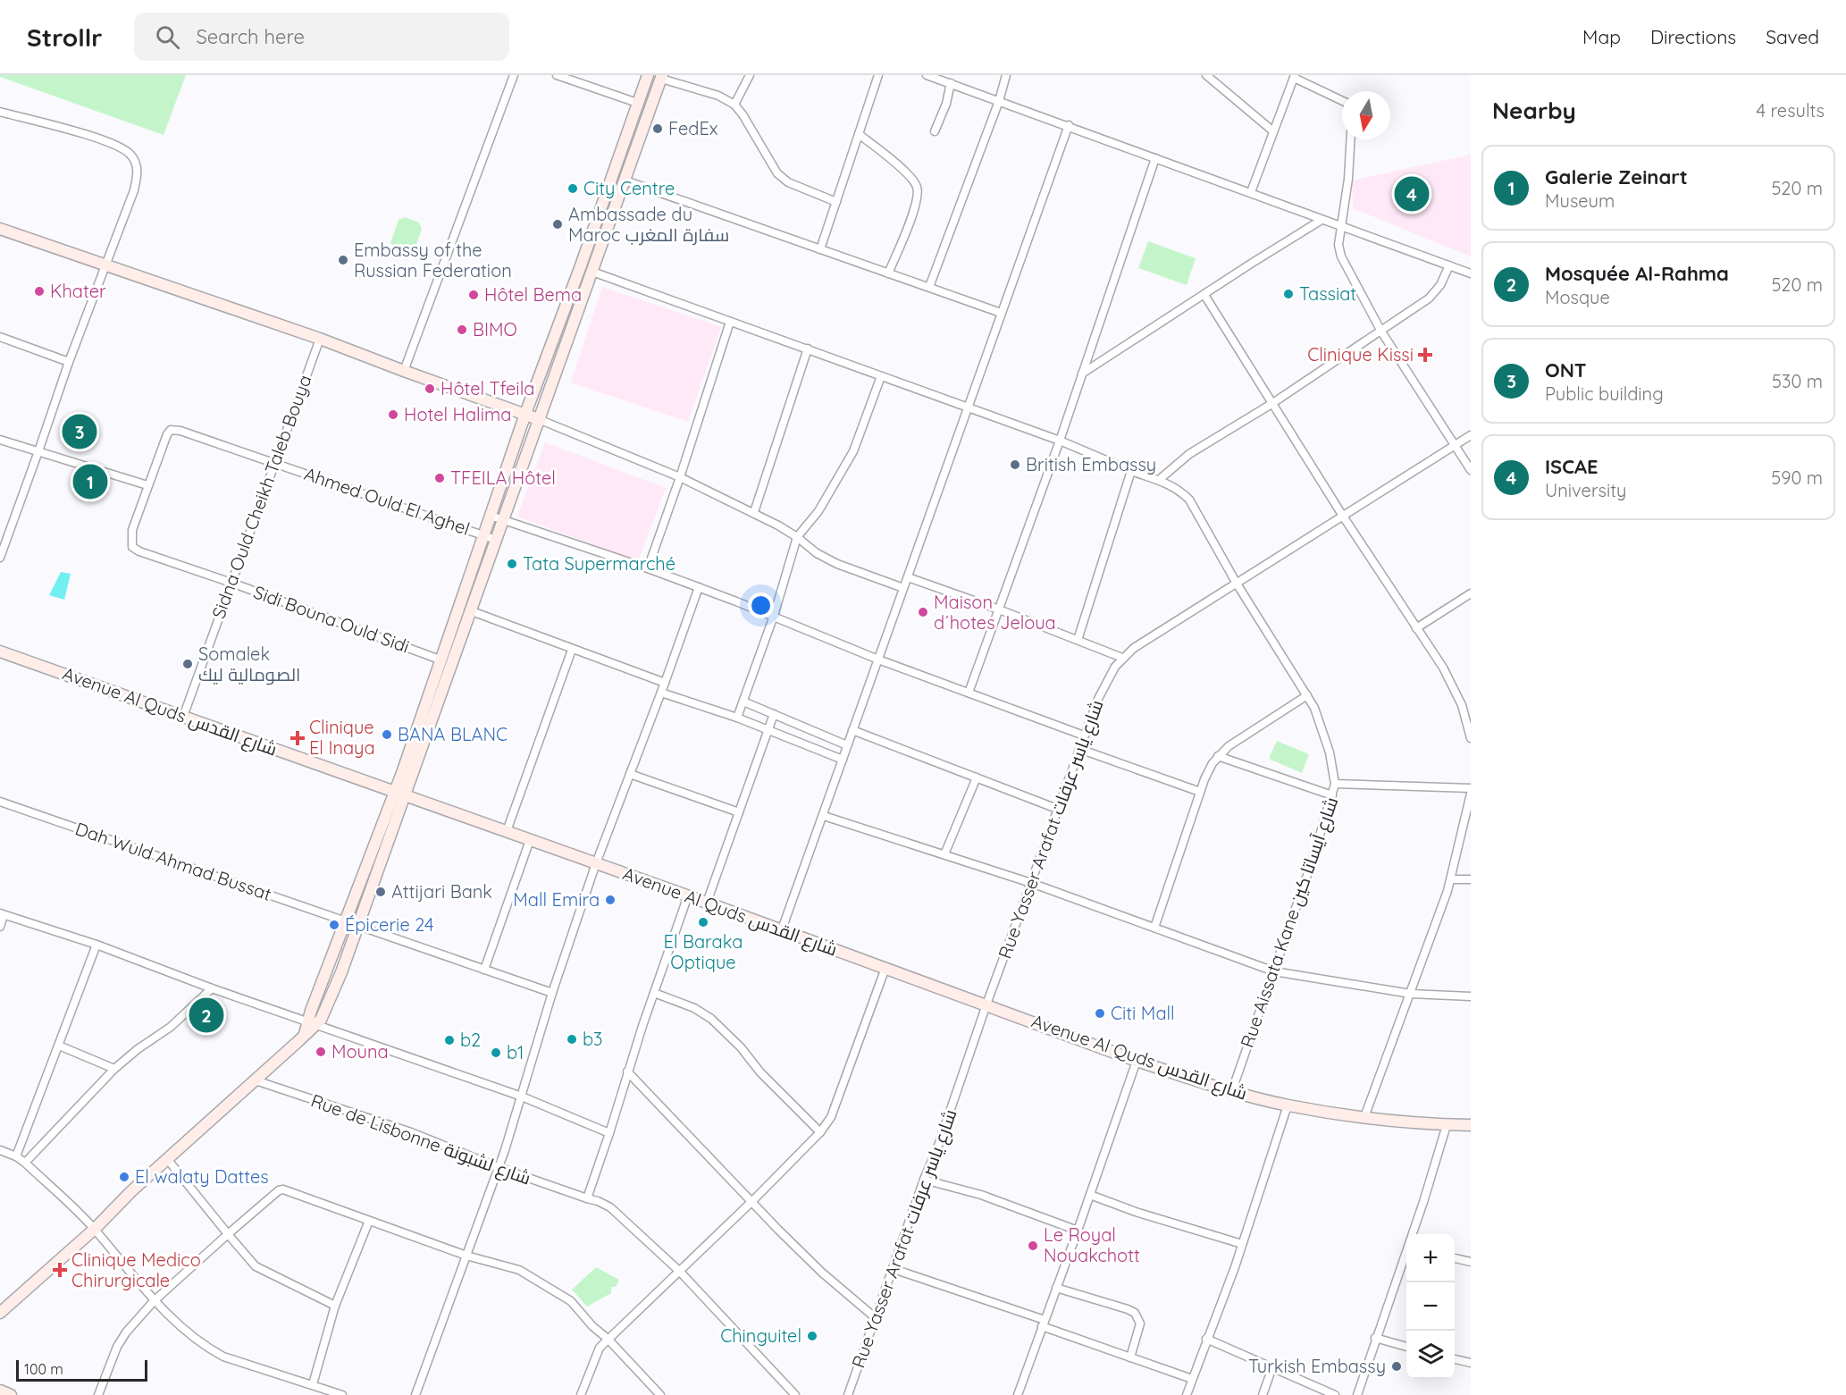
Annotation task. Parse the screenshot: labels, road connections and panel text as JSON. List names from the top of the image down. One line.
{"streets":{"street":["Sidna Ould Cheikh Taleb Bouya","Ahmed Ould El Aghel","Sidi Bouna Ould Sidi","Avenue Al Quds شارع القدس","Rue Yasser Arafat شارع ياسر عرفات","Dah Wuld Ahmad Bussat","Rue Aissata Kane شارع آيساتا كين","Rue de Lisbonne شارع لشبونة"]},"crossings":[["Sidna Ould Cheikh Taleb Bouya","Ahmed Ould El Aghel"],["Sidna Ould Cheikh Taleb Bouya","Sidi Bouna Ould Sidi"],["Sidna Ould Cheikh Taleb Bouya","Avenue Al Quds شارع القدس"],["Ahmed Ould El Aghel","Sidi Bouna Ould Sidi"],["Avenue Al Quds شارع القدس","Rue Yasser Arafat شارع ياسر عرفات"],["Avenue Al Quds شارع القدس","Rue Aissata Kane شارع آيساتا كين"],["Rue Yasser Arafat شارع ياسر عرفات","Rue Aissata Kane شارع آيساتا كين"]],"places":{"other":["FedEx","City Centre","Ambassade du Maroc سفارة المغرب","Embassy of the Russian Federation","Khater","Tassiat","Hôtel Bema","BIMO","Hôtel Tfeila","Hotel Halima","British Embassy","TFEILA Hôtel","Tata Supermarché","Maison d´hotes Jeloua","Somalek الصومالية ليك","BANA BLANC","Attijari Bank","Mall Emira","El Baraka Optique","Épicerie 24","Citi Mall","b3","b2","Mouna","b1","El walaty Dattes","Le Royal Nouakchott","Chinguitel","Turkish Embassy"],"health":["Clinique Kissi","Clinique El Inaya","Clinique Medico Chirurgicale"]},"scale_bar":"100 m","north":"bottom","page":{"header":"Strollr","search":"Search here","nav":["Map","Directions","Saved"],"heading":["Nearby","4 results"],"list":[{"mark":"1","name":"Galerie Zeinart","note":"Museum","value":"520 m"},{"mark":"2","name":"Mosquée Al-Rahma","note":"Mosque","value":"520 m"},{"mark":"3","name":"ONT","note":"Public building","value":"530 m"},{"mark":"4","name":"ISCAE","note":"University","value":"590 m"}],"pins":["4","3","1","2"],"map_buttons":["+","−"],"scale":"100 m"}}
